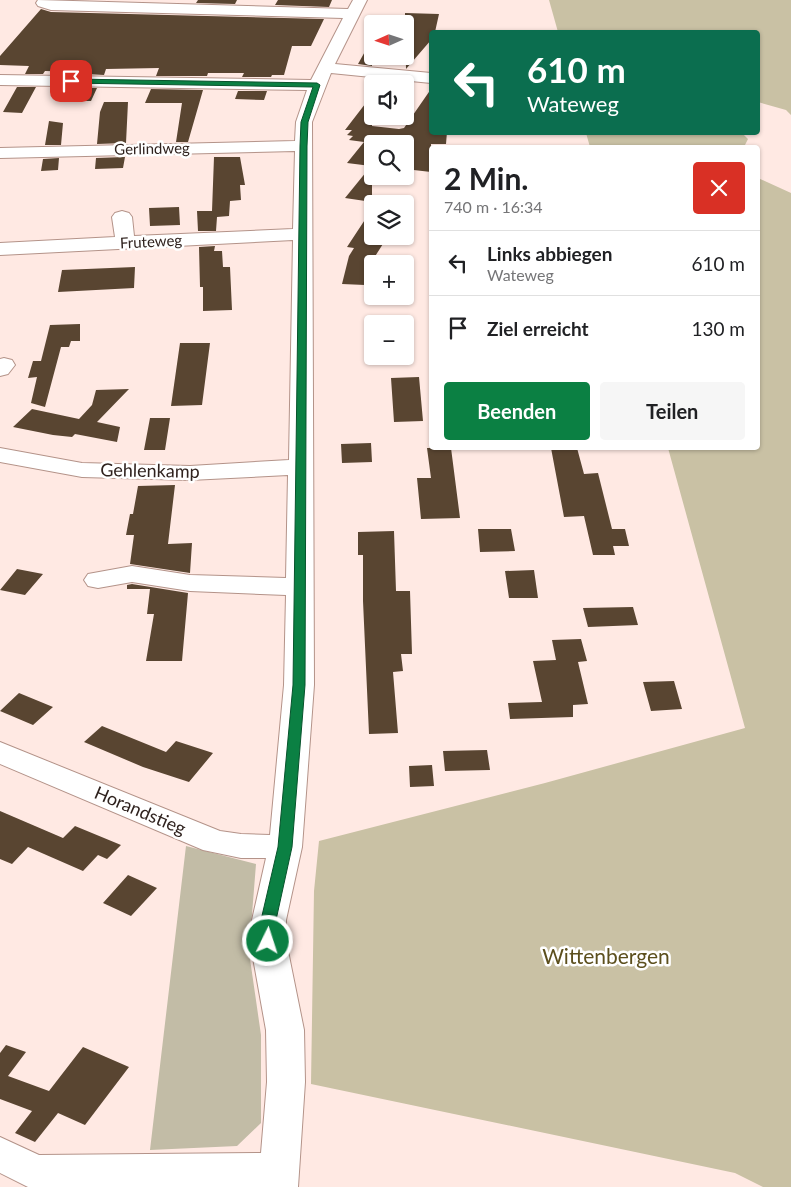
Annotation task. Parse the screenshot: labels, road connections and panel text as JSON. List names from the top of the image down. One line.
{"streets":{"street":["Gerlindweg","Fruteweg","Gehlenkamp","Horandstieg"]},"parks":["Wittenbergen"],"north":"left","page":{"map_buttons":["+","−"],"turn":["610 m","Wateweg"],"heading":["2 Min.","740 m · 16:34"],"list":[{"name":"Links abbiegen","note":"Wateweg","value":"610 m"},{"name":"Ziel erreicht","value":"130 m"}],"buttons":["Beenden","Teilen"]}}
